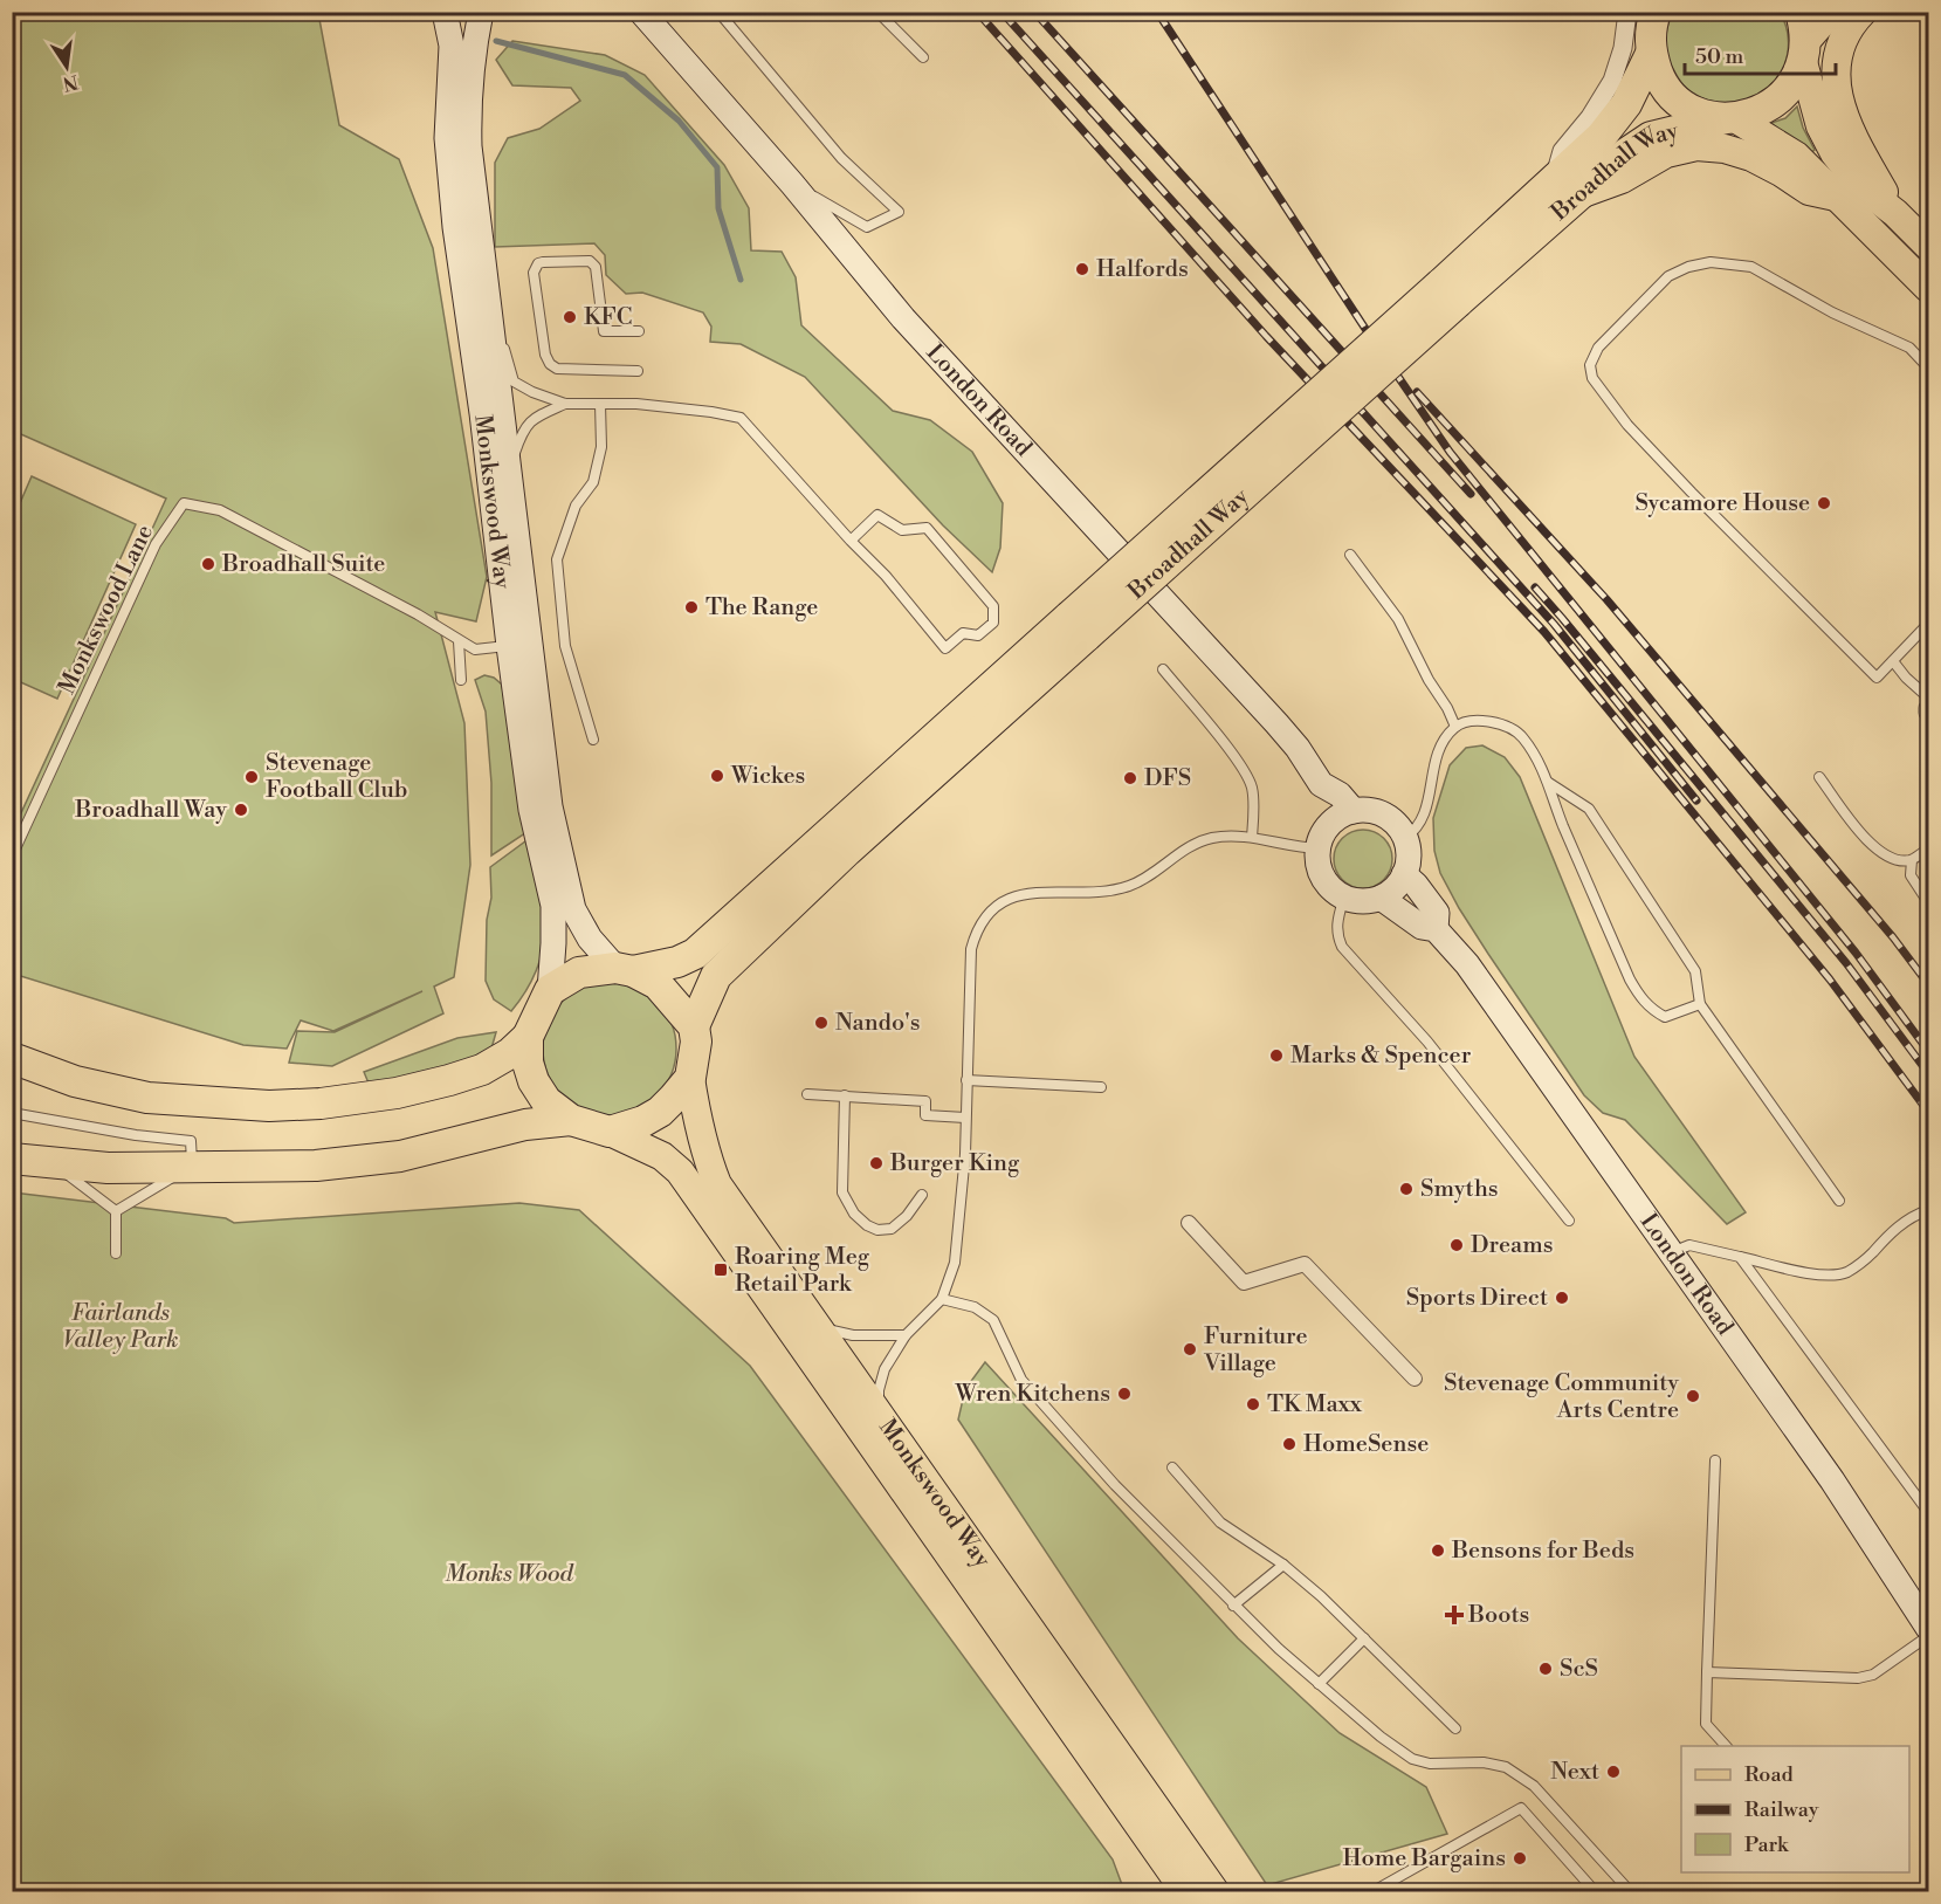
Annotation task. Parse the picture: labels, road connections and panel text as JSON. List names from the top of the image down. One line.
{"streets":{"highway":["Broadhall Way"],"main road":["London Road","Monkswood Way"],"lane":["Monkswood Lane"]},"crossings":[["Broadhall Way","Monkswood Way"],["Monkswood Way","Monkswood Lane"]],"parks":["Fairlands Valley Park","Monks Wood"],"places":{"other":["Halfords","KFC","Sycamore House","Broadhall Suite","The Range","Wickes","Stevenage Football Club","DFS","Broadhall Way","Nando's","Marks & Spencer","Burger King","Smyths","Dreams","Sports Direct","Furniture Village","Wren Kitchens","Stevenage Community Arts Centre","TK Maxx","HomeSense","Bensons for Beds","ScS","Next","Home Bargains"],"transit":["Roaring Meg Retail Park"],"health":["Boots"]},"legend":["Road","Railway","Park"],"scale_bar":"50 m","north":"bottom"}
